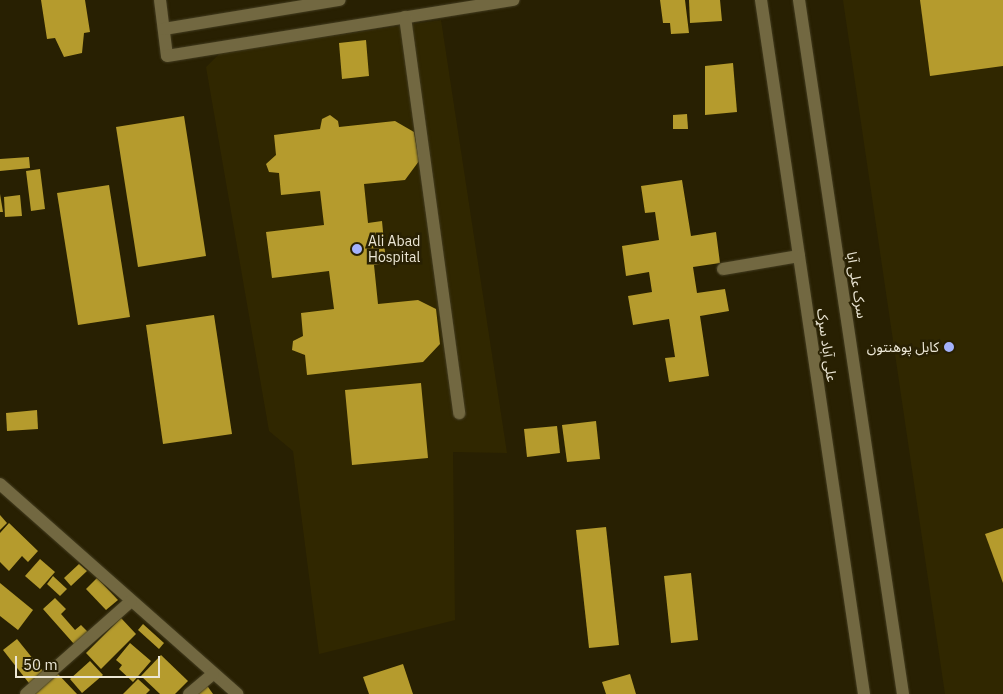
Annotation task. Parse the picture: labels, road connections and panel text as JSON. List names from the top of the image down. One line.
{"streets":{"street":["سرک علی آبا","علی آباد سړک"]},"places":["Ali Abad Hospital","کابل پوهنتون"],"scale_bar":"50 m"}
